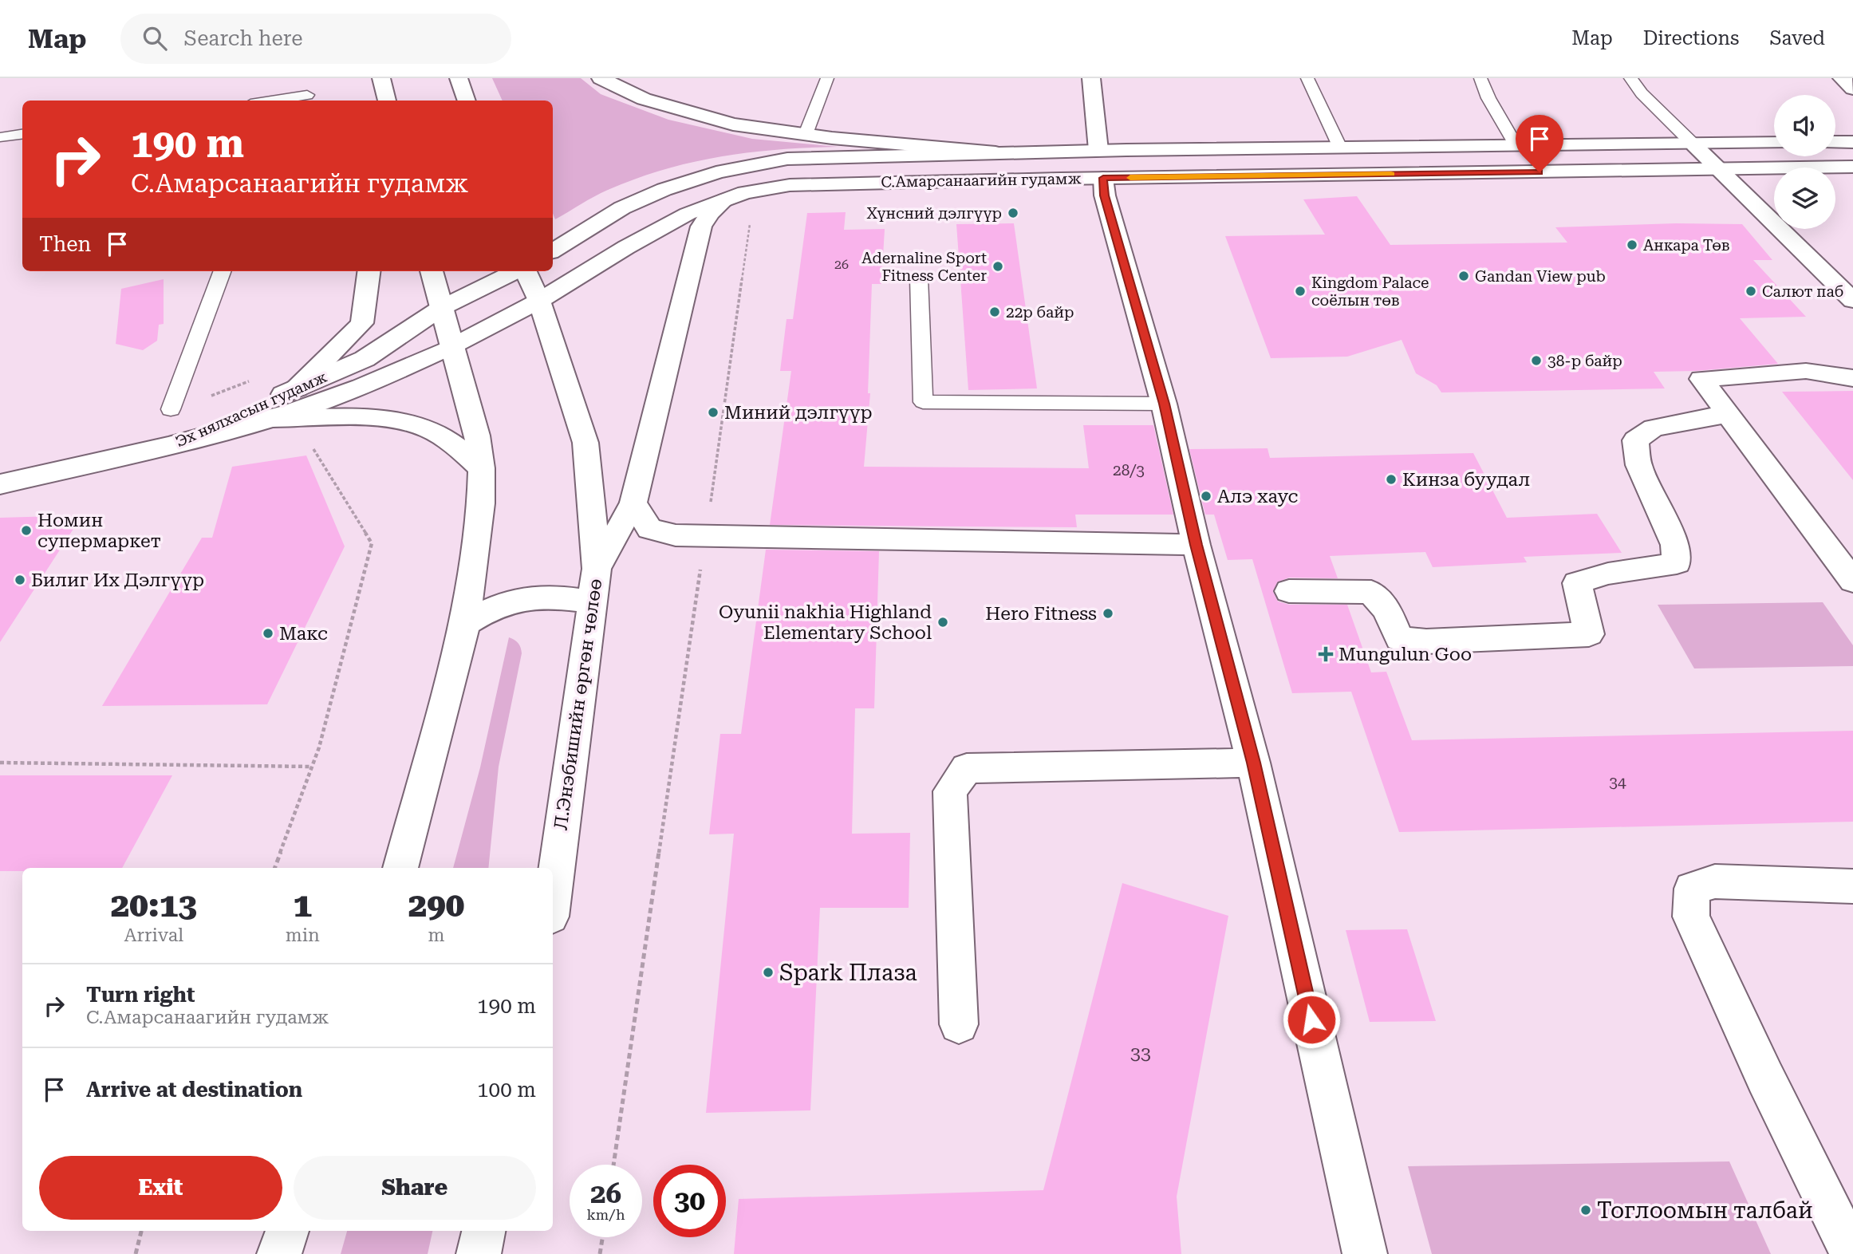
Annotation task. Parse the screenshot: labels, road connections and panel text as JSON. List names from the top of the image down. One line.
{"streets":{"main road":["С.Амарсанаагийн гудамж","Эх нялхасын гудамж","Л.Энэбишийн өргөн чөлөө"]},"crossings":[["С.Амарсанаагийн гудамж","Эх нялхасын гудамж"],["С.Амарсанаагийн гудамж","Л.Энэбишийн өргөн чөлөө"],["Эх нялхасын гудамж","Л.Энэбишийн өргөн чөлөө"]],"places":{"other":["Хүнсний дэлгүүр","Анкара Төв","Adernaline Sport Fitness Center","Gandan View pub","Kingdom Palace соёлын төв","Салют паб","22р байр","38-р байр","Миний дэлгүүр","Кинза буудал","Алэ хаус","Номин супермаркет","Билиг Их Дэлгүүр","Hero Fitness","Oyunii nakhia Highland Elementary School","Макс","Spark Плаза","Тоглоомын талбай"],"health":["Mungulun Goo"]},"house_numbers":["26","28/3","34","33"],"page":{"header":"Map","search":"Search here","nav":["Map","Directions","Saved"],"turn":["190 m","С.Амарсанаагийн гудамж"],"then":"Then","eta":["20:13","Arrival","1","min","290","m"],"list":[{"name":"Turn right","note":"С.Амарсанаагийн гудамж","value":"190 m"},{"name":"Arrive at destination","value":"100 m"}],"buttons":["Exit","Share"],"speed":"26 km/h","limit":"30"}}
